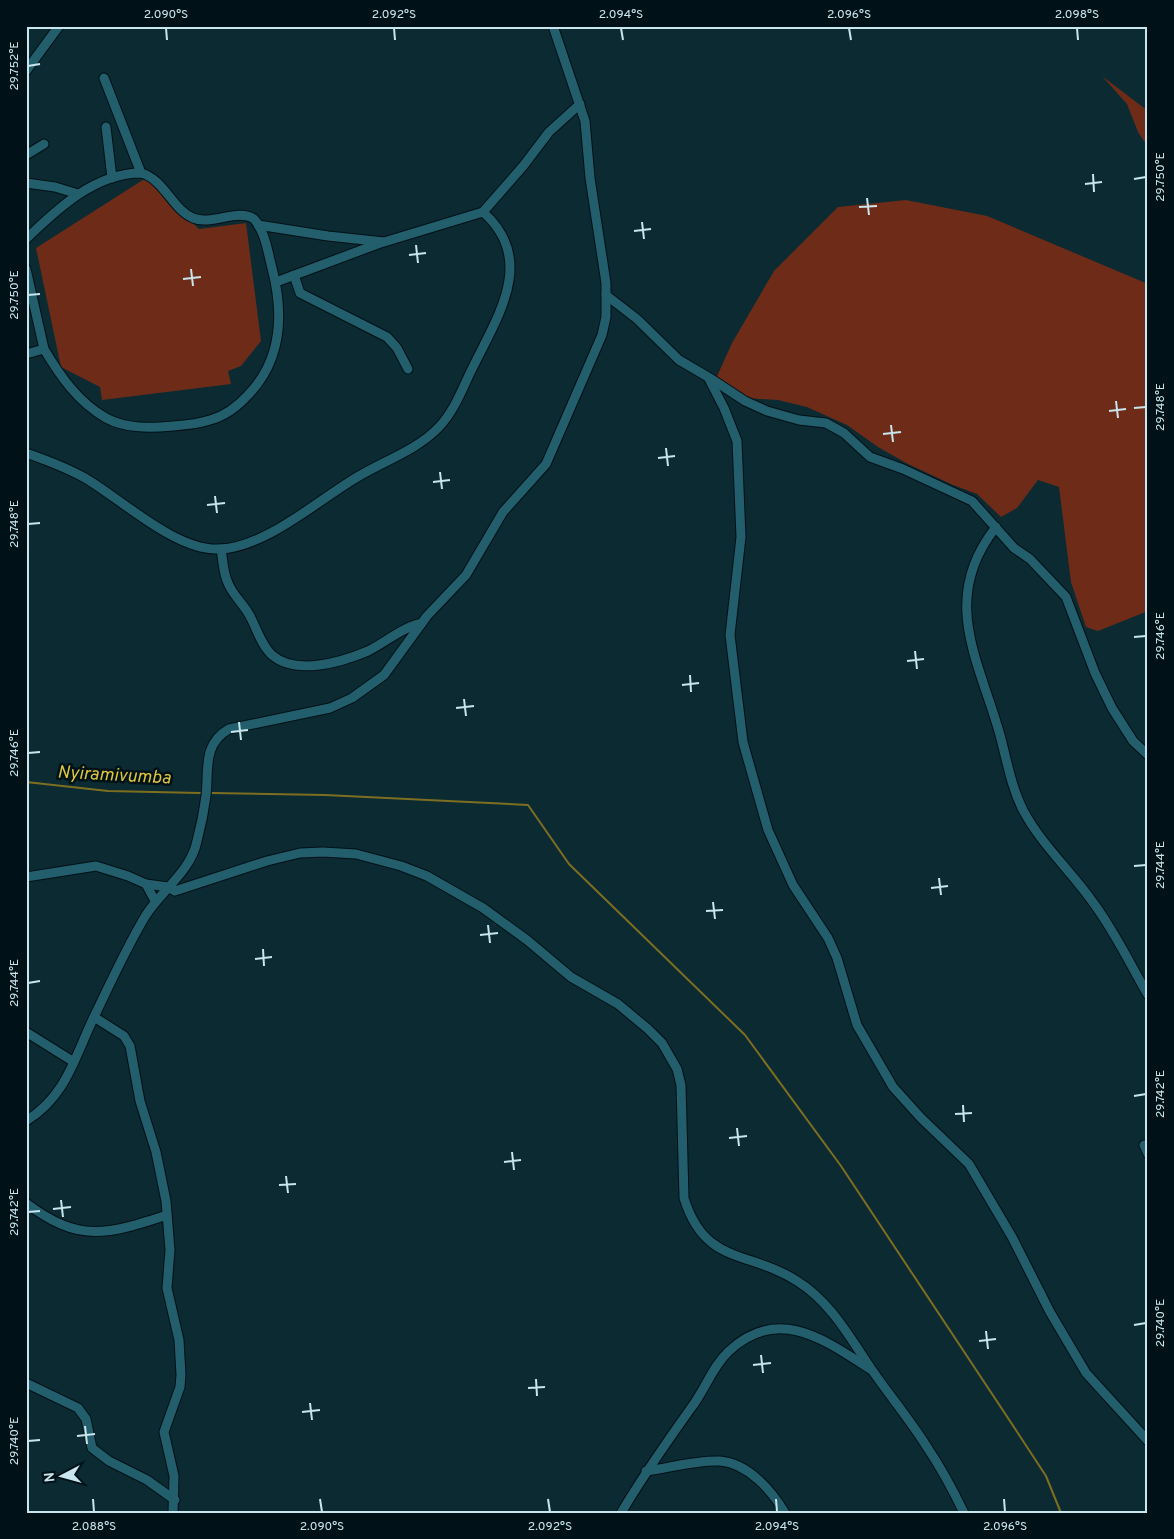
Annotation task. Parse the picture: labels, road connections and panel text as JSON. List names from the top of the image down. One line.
{"water":["Nyiramivumba"],"north":"left","coordinates":["2.090°S","2.092°S","2.094°S","2.096°S","2.098°S","29.752°E","29.750°E","29.748°E","29.746°E","29.744°E","29.742°E","29.740°E","2.088°S"]}
